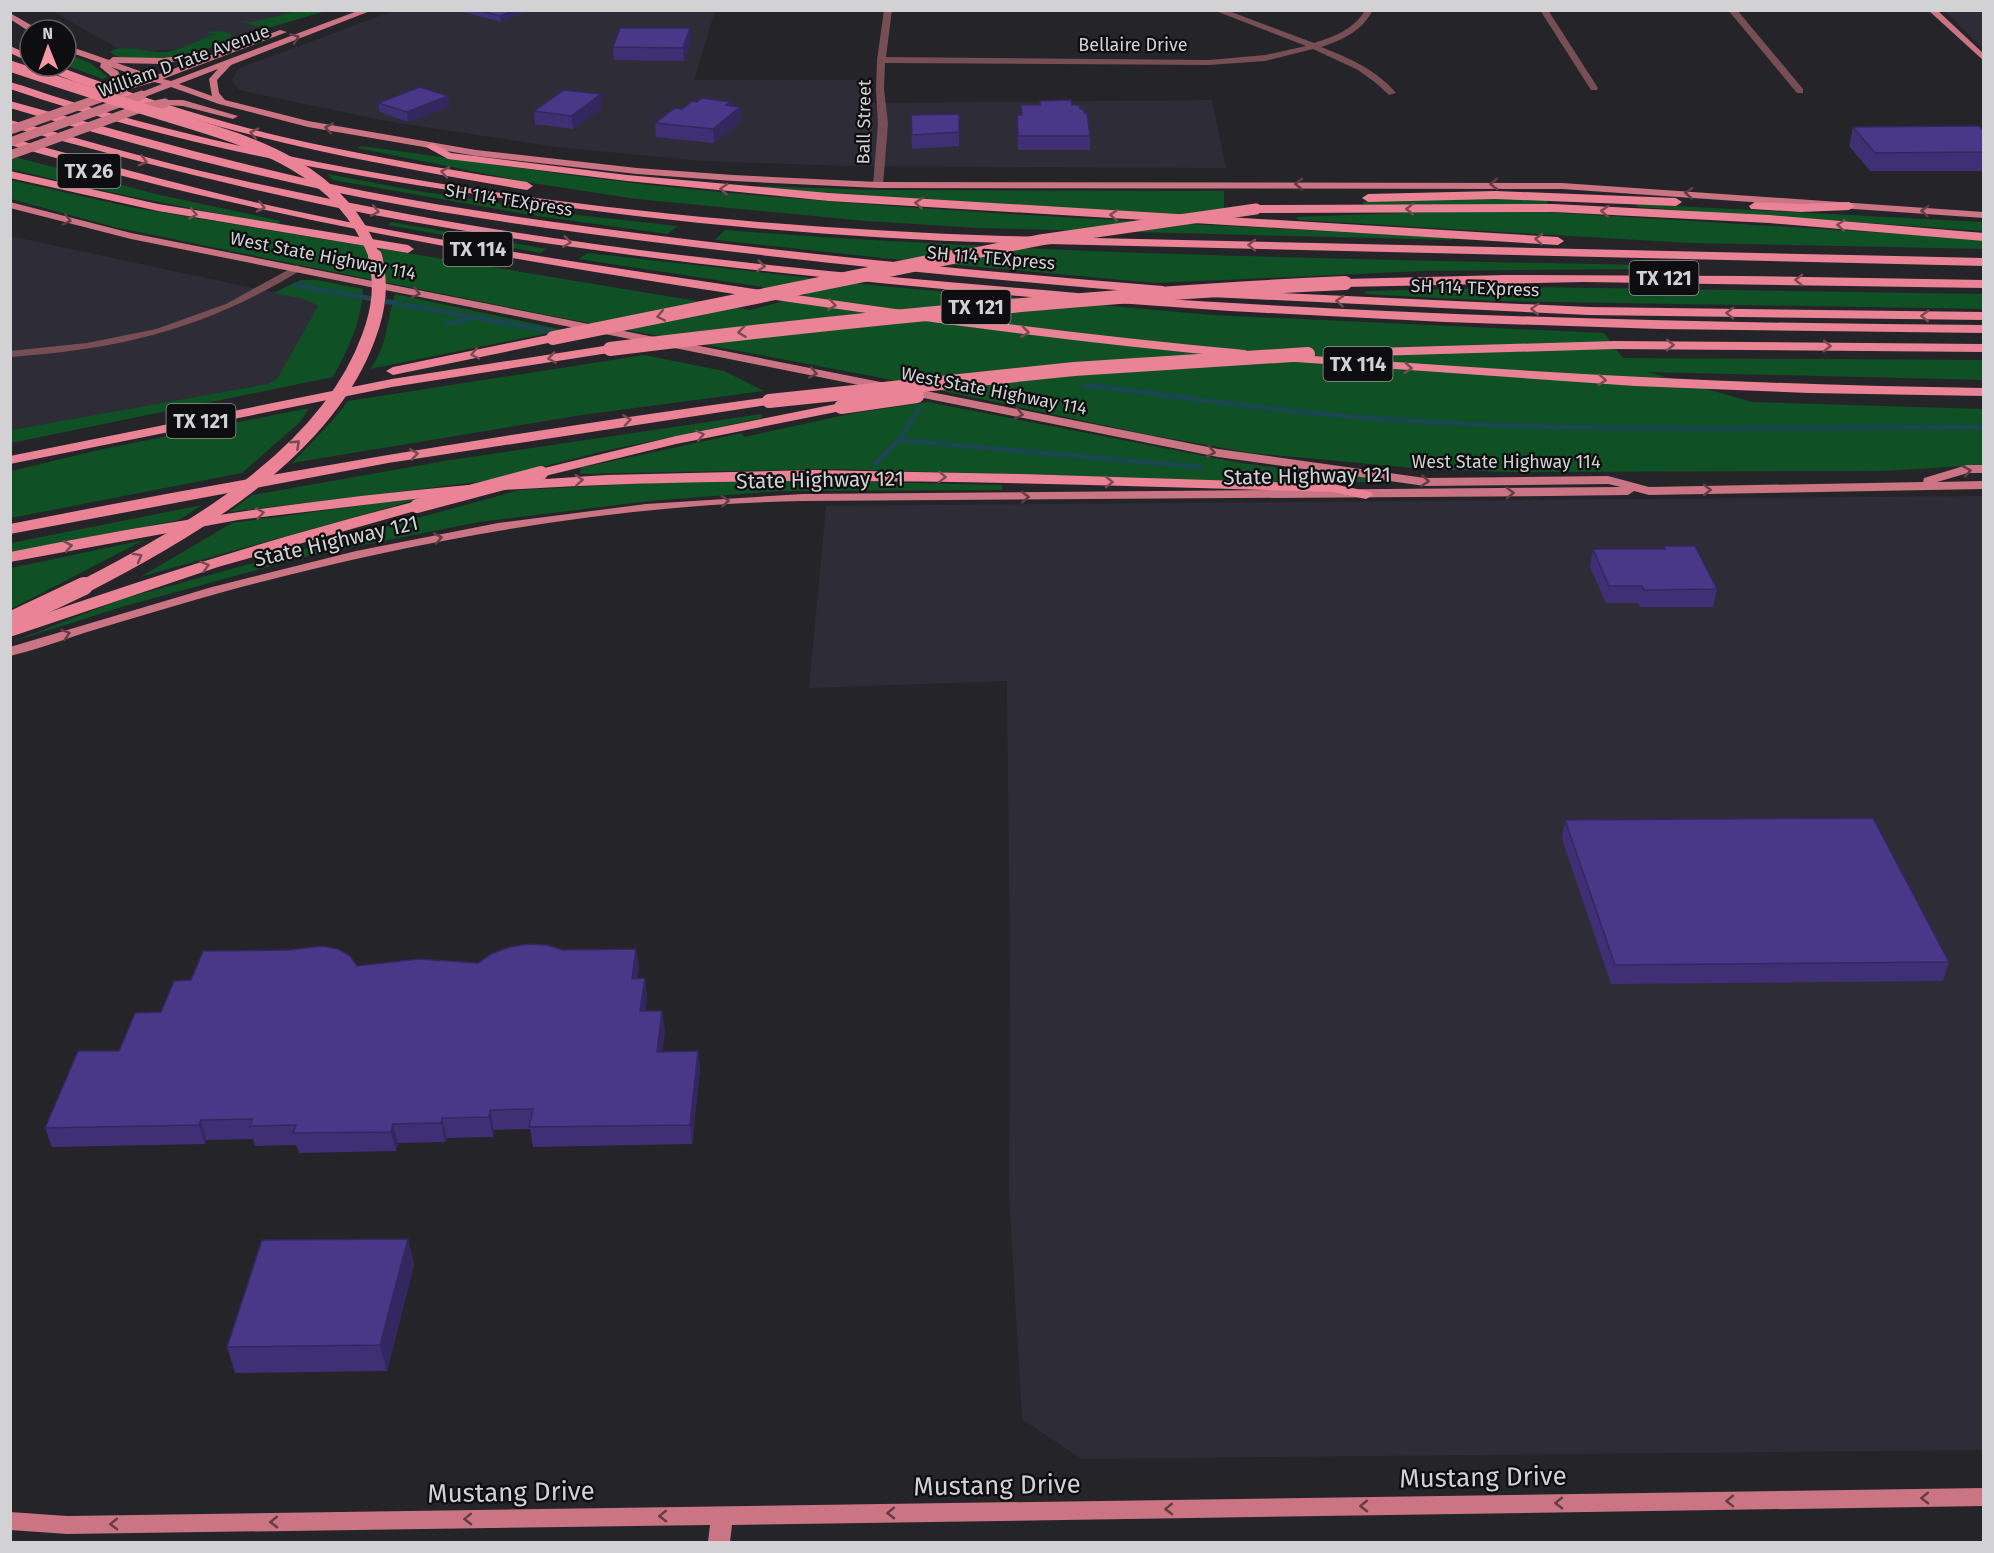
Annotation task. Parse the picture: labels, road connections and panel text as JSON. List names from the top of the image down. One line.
{"streets":{"highway":["TX 26","SH 114 TEXpress","TX 114","TX 121"],"main road":["William D Tate Avenue","West State Highway 114","State Highway 121","Mustang Drive"],"street":["Bellaire Drive","Ball Street"]},"crossings":[["Bellaire Drive","Ball Street"],["William D Tate Avenue","TX 114"],["TX 26","TX 114"],["West State Highway 114","State Highway 121"]],"one_way":["West State Highway 114","State Highway 121","Mustang Drive"],"north":"top"}
